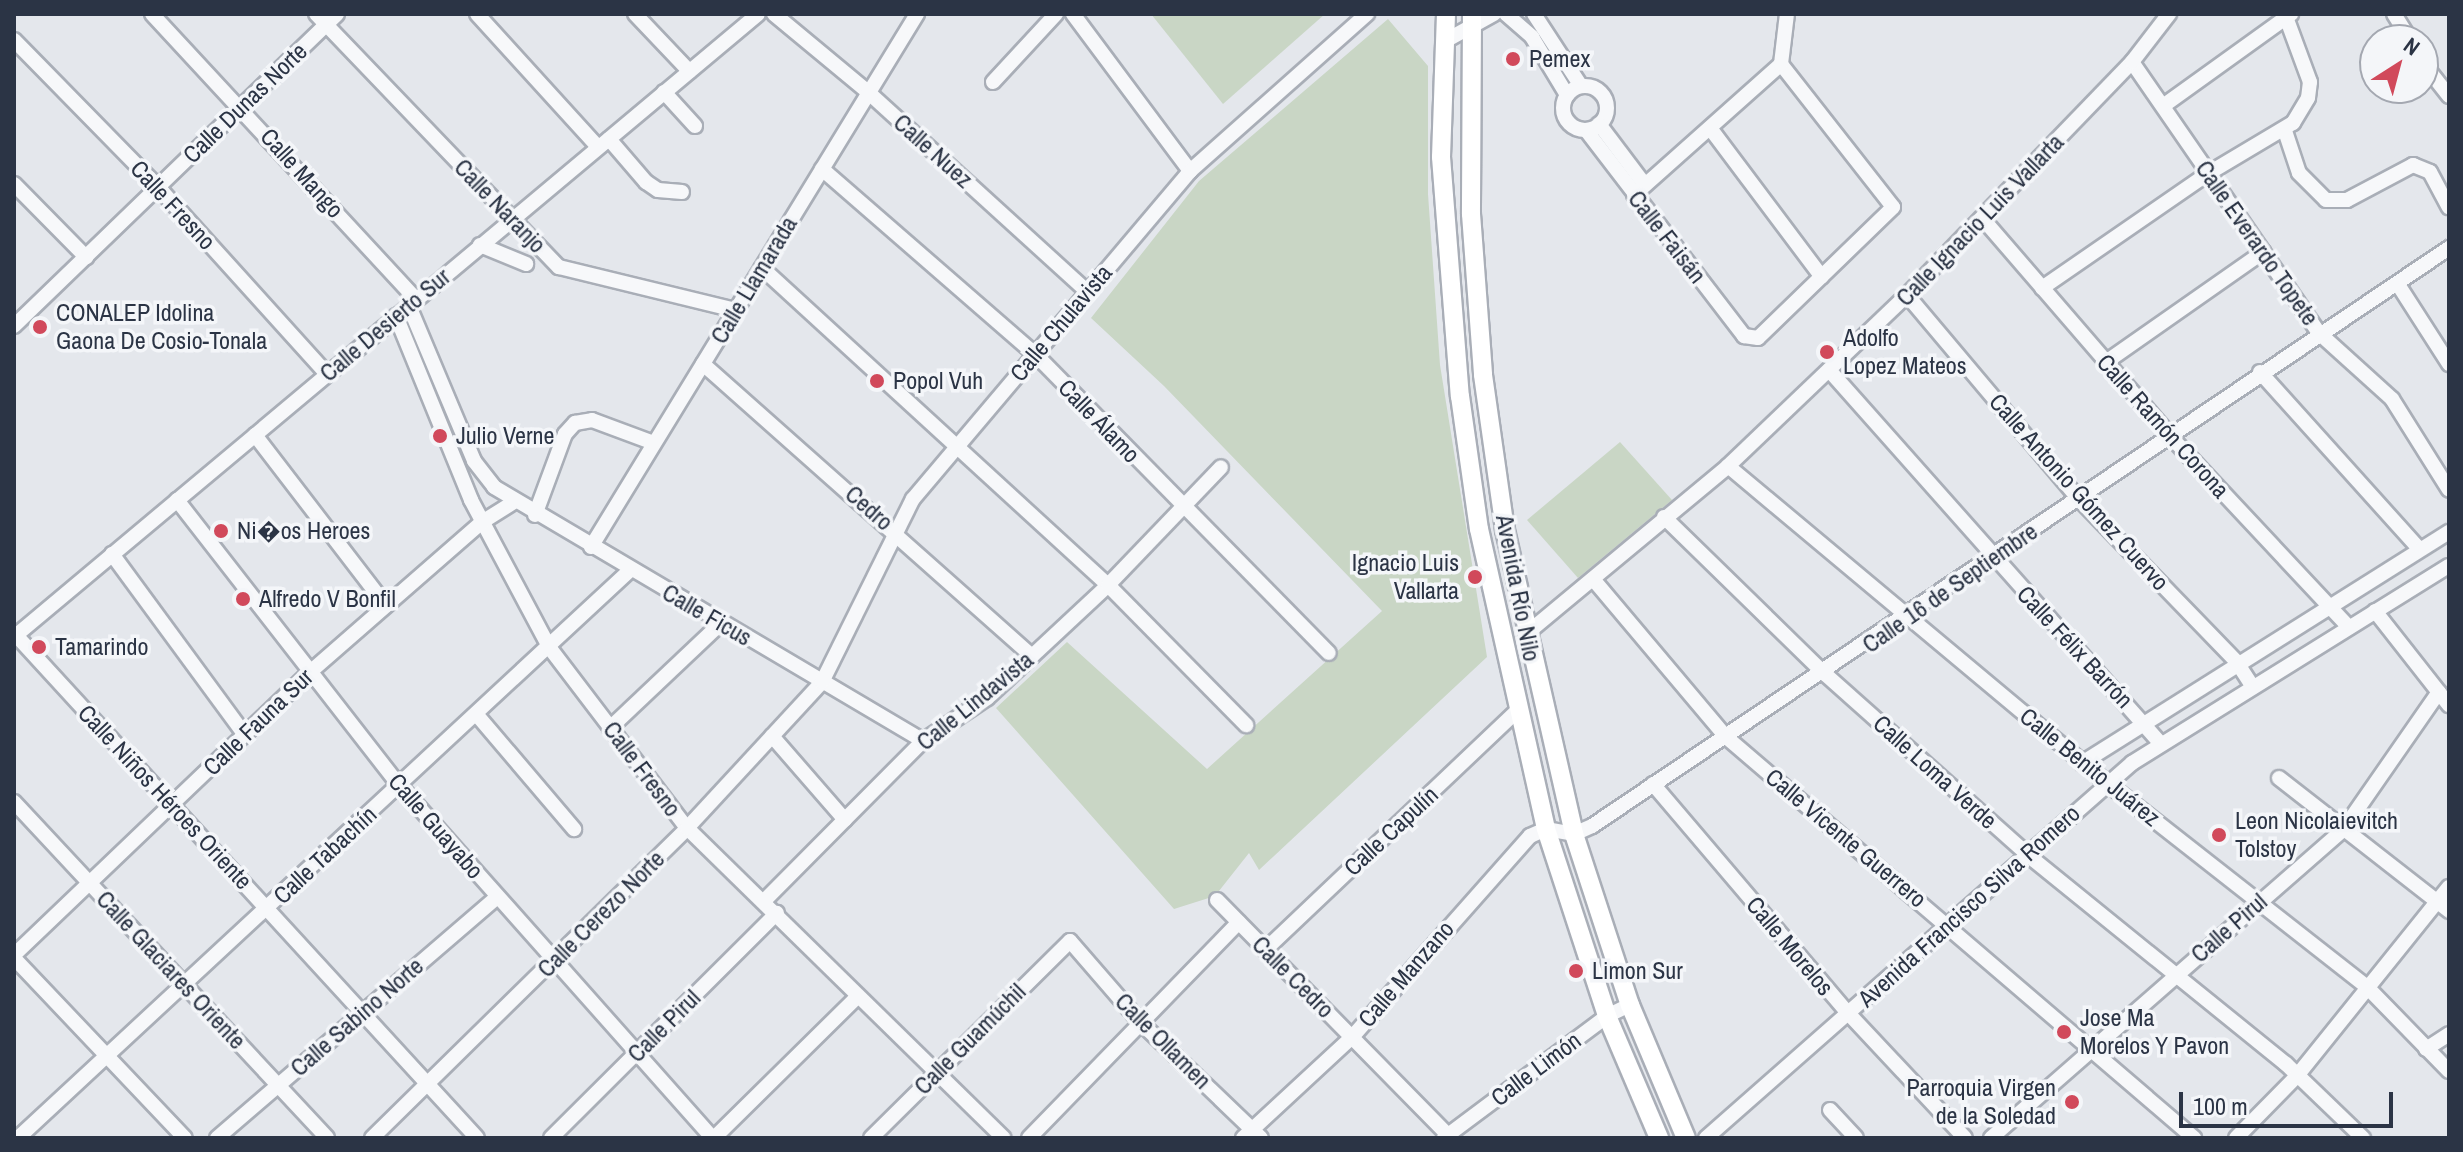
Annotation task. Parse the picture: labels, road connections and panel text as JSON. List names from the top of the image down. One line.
{"streets":{"main road":["Avenida Río Nilo"],"street":["Calle Dunas Norte","Calle Nuez","Calle Mango","Calle Fresno","Calle Naranjo","Calle Ignacio Luis Vallarta","Calle Faisán","Calle Everardo Topete","Calle Llamarada","Calle Chulavista","Calle Desierto Sur","Calle Álamo","Calle Ramón Corona","Calle Antonio Gómez Cuervo","Cedro","Calle 16 de Septiembre","Calle Ficus","Calle Félix Barrón","Calle Lindavista","Calle Fauna Sur","Calle Benito Juárez","Calle Loma Verde","Calle Niños Héroes Oriente","Calle Guayabo","Calle Capulín","Calle Vicente Guerrero","Calle Tabachín","Avenida Francisco Silva Romero","Calle Cerezo Norte","Calle Pirul","Calle Morelos","Calle Glaciares Oriente","Calle Manzano","Calle Cedro","Calle Sabino Norte","Calle Guamúchil","Calle Ollamen","Calle Limón"]},"crossings":[["Calle Dunas Norte","Calle Mango"],["Calle Dunas Norte","Calle Fresno"],["Calle Dunas Norte","Calle Naranjo"],["Calle Nuez","Calle Llamarada"],["Calle Nuez","Calle Chulavista"],["Calle Mango","Calle Desierto Sur"],["Calle Mango","Calle Ficus"],["Calle Fresno","Calle Desierto Sur"],["Calle Fresno","Calle Lindavista"],["Calle Fresno","Calle Fauna Sur"],["Calle Fresno","Calle Tabachín"],["Calle Fresno","Calle Cerezo Norte"],["Calle Fresno","Calle Pirul"],["Calle Fresno","Calle Guamúchil"],["Calle Naranjo","Calle Llamarada"],["Calle Naranjo","Calle Desierto Sur"],["Calle Ignacio Luis Vallarta","Calle Everardo Topete"],["Calle Ignacio Luis Vallarta","Calle Ramón Corona"],["Calle Ignacio Luis Vallarta","Calle Antonio Gómez Cuervo"],["Calle Ignacio Luis Vallarta","Avenida Río Nilo"],["Calle Ignacio Luis Vallarta","Calle Félix Barrón"],["Calle Ignacio Luis Vallarta","Calle Benito Juárez"],["Calle Ignacio Luis Vallarta","Calle Loma Verde"],["Calle Ignacio Luis Vallarta","Calle Vicente Guerrero"],["Calle Everardo Topete","Calle 16 de Septiembre"],["Calle Llamarada","Calle Álamo"],["Calle Llamarada","Cedro"],["Calle Llamarada","Calle Ficus"],["Calle Chulavista","Calle Álamo"],["Calle Chulavista","Cedro"],["Calle Chulavista","Calle Ficus"],["Calle Chulavista","Calle Cerezo Norte"],["Calle Desierto Sur","Calle Ficus"],["Calle Desierto Sur","Calle Niños Héroes Oriente"],["Calle Desierto Sur","Calle Guayabo"],["Calle Álamo","Calle Lindavista"],["Calle Ramón Corona","Calle 16 de Septiembre"],["Calle Ramón Corona","Avenida Francisco Silva Romero"],["Calle Antonio Gómez Cuervo","Calle 16 de Septiembre"],["Calle Antonio Gómez Cuervo","Avenida Francisco Silva Romero"],["Cedro","Calle Lindavista"],["Avenida Río Nilo","Calle 16 de Septiembre"],["Avenida Río Nilo","Calle Capulín"],["Avenida Río Nilo","Calle Manzano"],["Avenida Río Nilo","Calle Limón"],["Calle 16 de Septiembre","Calle Félix Barrón"],["Calle 16 de Septiembre","Calle Benito Juárez"],["Calle 16 de Septiembre","Calle Loma Verde"],["Calle 16 de Septiembre","Calle Vicente Guerrero"],["Calle 16 de Septiembre","Calle Morelos"],["Calle Ficus","Calle Lindavista"],["Calle Ficus","Calle Fauna Sur"],["Calle Ficus","Calle Tabachín"],["Calle Ficus","Calle Cerezo Norte"],["Calle Félix Barrón","Avenida Francisco Silva Romero"],["Calle Fauna Sur","Calle Niños Héroes Oriente"],["Calle Fauna Sur","Calle Guayabo"],["Calle Fauna Sur","Calle Glaciares Oriente"],["Calle Benito Juárez","Avenida Francisco Silva Romero"],["Calle Benito Juárez","Calle Pirul"],["Calle Loma Verde","Avenida Francisco Silva Romero"],["Calle Loma Verde","Calle Pirul"],["Calle Niños Héroes Oriente","Calle Tabachín"],["Calle Niños Héroes Oriente","Calle Cerezo Norte"],["Calle Niños Héroes Oriente","Calle Sabino Norte"],["Calle Guayabo","Calle Tabachín"],["Calle Guayabo","Calle Cerezo Norte"],["Calle Guayabo","Calle Pirul"],["Calle Guayabo","Calle Sabino Norte"],["Calle Capulín","Calle Cedro"],["Calle Vicente Guerrero","Avenida Francisco Silva Romero"],["Calle Vicente Guerrero","Calle Pirul"],["Calle Tabachín","Calle Glaciares Oriente"],["Avenida Francisco Silva Romero","Calle Morelos"],["Calle Glaciares Oriente","Calle Sabino Norte"],["Calle Manzano","Calle Cedro"],["Calle Manzano","Calle Ollamen"],["Calle Cedro","Calle Limón"],["Calle Guamúchil","Calle Ollamen"]],"places":["Pemex","CONALEP Idolina Gaona De Cosio-Tonala","Adolfo Lopez Mateos","Popol Vuh","Julio Verne","Ni�os Heroes","Ignacio Luis Vallarta","Alfredo V Bonfil","Tamarindo","Leon Nicolaievitch Tolstoy","Limon Sur","Jose Ma Morelos Y Pavon","Parroquia Virgen de la Soledad"],"scale_bar":"100 m","north":"top right"}
